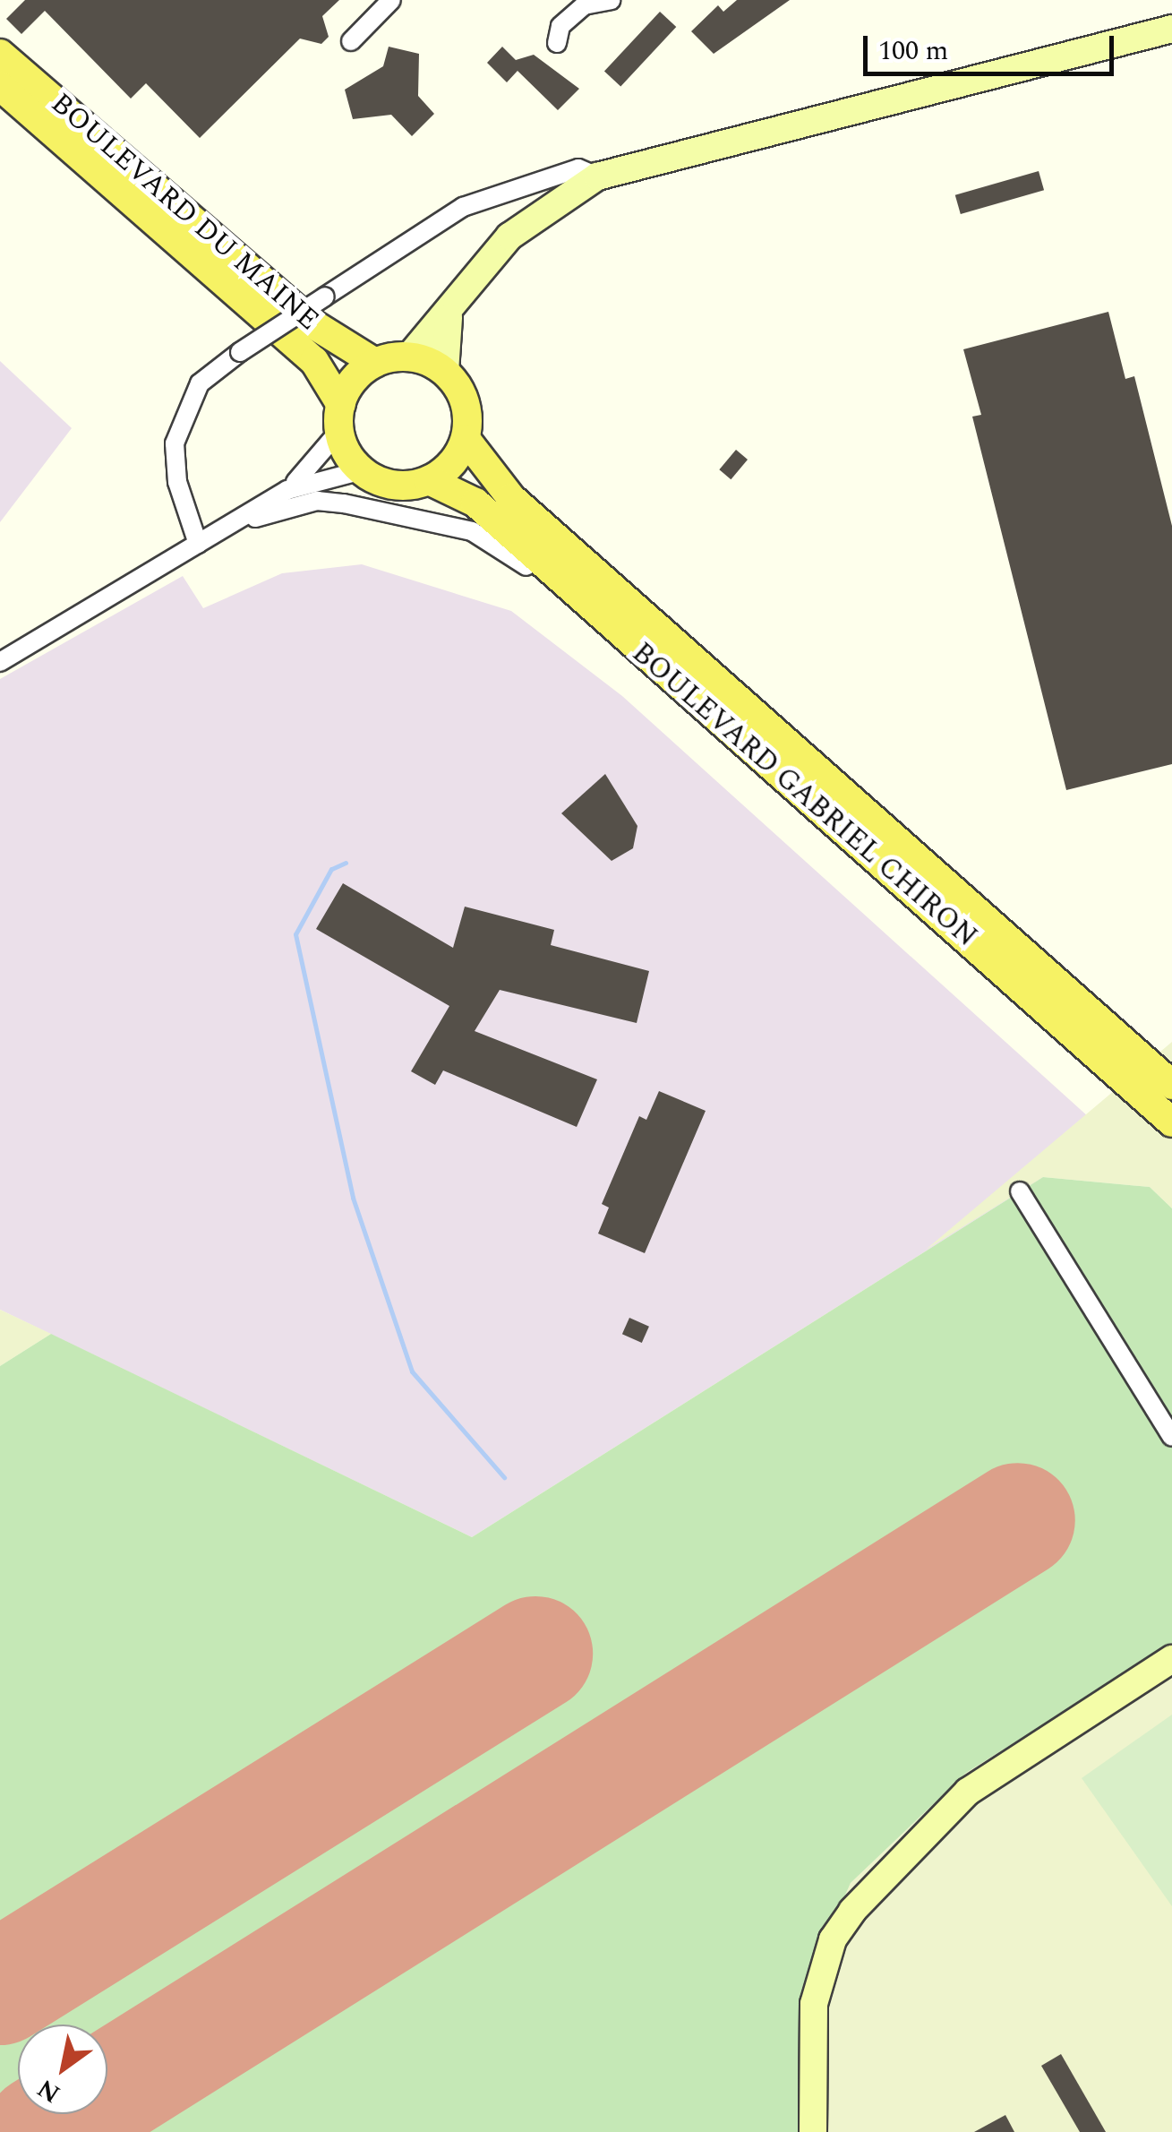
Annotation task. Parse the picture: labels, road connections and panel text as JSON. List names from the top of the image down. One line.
{"streets":{"main road":["BOULEVARD DU MAINE","BOULEVARD GABRIEL CHIRON"]},"crossings":[["BOULEVARD DU MAINE","BOULEVARD GABRIEL CHIRON"]],"scale_bar":"100 m","north":"bottom left"}
